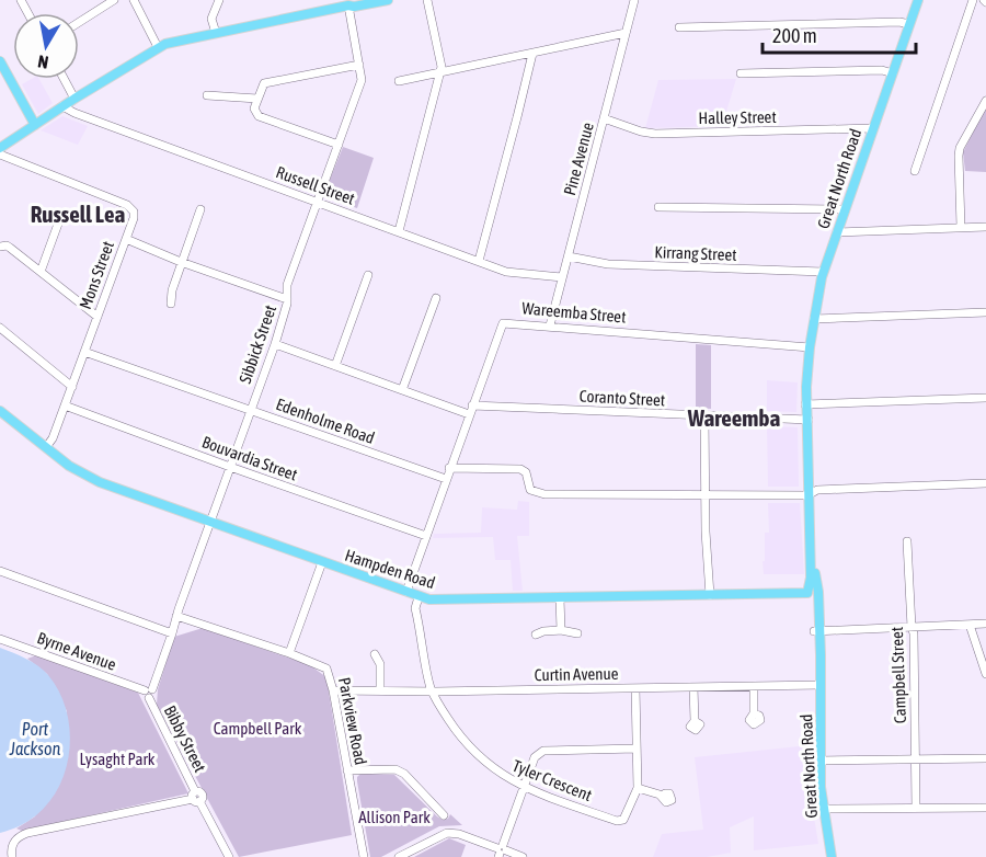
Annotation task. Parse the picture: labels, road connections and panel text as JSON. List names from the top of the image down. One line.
{"streets":{"main road":["Great North Road","Hampden Road"],"street":["Halley Street","Pine Avenue","Russell Street","Kirrang Street","Mons Street","Wareemba Street","Sibbick Street","Coranto Street","Edenholme Road","Bouvardia Street","Byrne Avenue","Curtin Avenue","Campbell Street","Parkview Road","Bibby Street","Tyler Crescent"]},"crossings":[["Halley Street","Pine Avenue"],["Halley Street","Great North Road"],["Pine Avenue","Russell Street"],["Pine Avenue","Kirrang Street"],["Pine Avenue","Wareemba Street"],["Great North Road","Kirrang Street"],["Great North Road","Wareemba Street"],["Great North Road","Coranto Street"],["Great North Road","Hampden Road"],["Great North Road","Curtin Avenue"],["Russell Street","Sibbick Street"],["Mons Street","Edenholme Road"],["Mons Street","Bouvardia Street"],["Mons Street","Hampden Road"],["Wareemba Street","Coranto Street"],["Wareemba Street","Edenholme Road"],["Wareemba Street","Bouvardia Street"],["Wareemba Street","Hampden Road"],["Sibbick Street","Edenholme Road"],["Sibbick Street","Bouvardia Street"],["Sibbick Street","Hampden Road"],["Sibbick Street","Byrne Avenue"],["Sibbick Street","Parkview Road"],["Sibbick Street","Bibby Street"],["Hampden Road","Tyler Crescent"],["Byrne Avenue","Bibby Street"],["Curtin Avenue","Parkview Road"],["Curtin Avenue","Tyler Crescent"]],"districts":["Russell Lea","Wareemba"],"water":["Port Jackson"],"parks":["Campbell Park","Lysaght Park","Allison Park"],"scale_bar":"200 m","north":"bottom"}
